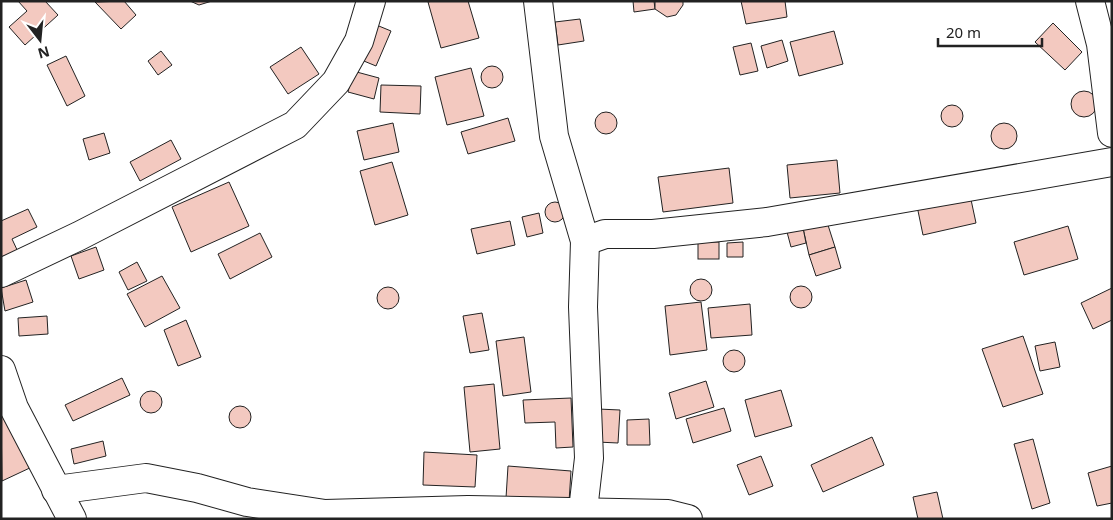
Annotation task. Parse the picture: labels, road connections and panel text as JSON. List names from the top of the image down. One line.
{"scale_bar":"20 m","north":"bottom"}
